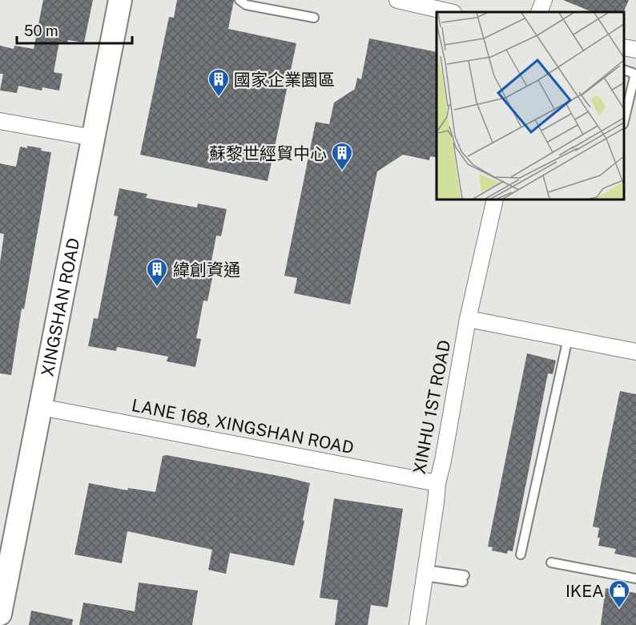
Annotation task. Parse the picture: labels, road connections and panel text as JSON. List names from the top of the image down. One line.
{"streets":{"street":["XINGSHAN ROAD","XINHU 1ST ROAD","LANE 168, XINGSHAN ROAD"]},"crossings":[["XINGSHAN ROAD","LANE 168, XINGSHAN ROAD"],["XINHU 1ST ROAD","LANE 168, XINGSHAN ROAD"]],"places":{"building":["國家企業園區","蘇黎世經貿中心","緯創資通"],"shop":["IKEA"]},"scale_bar":"50 m"}
